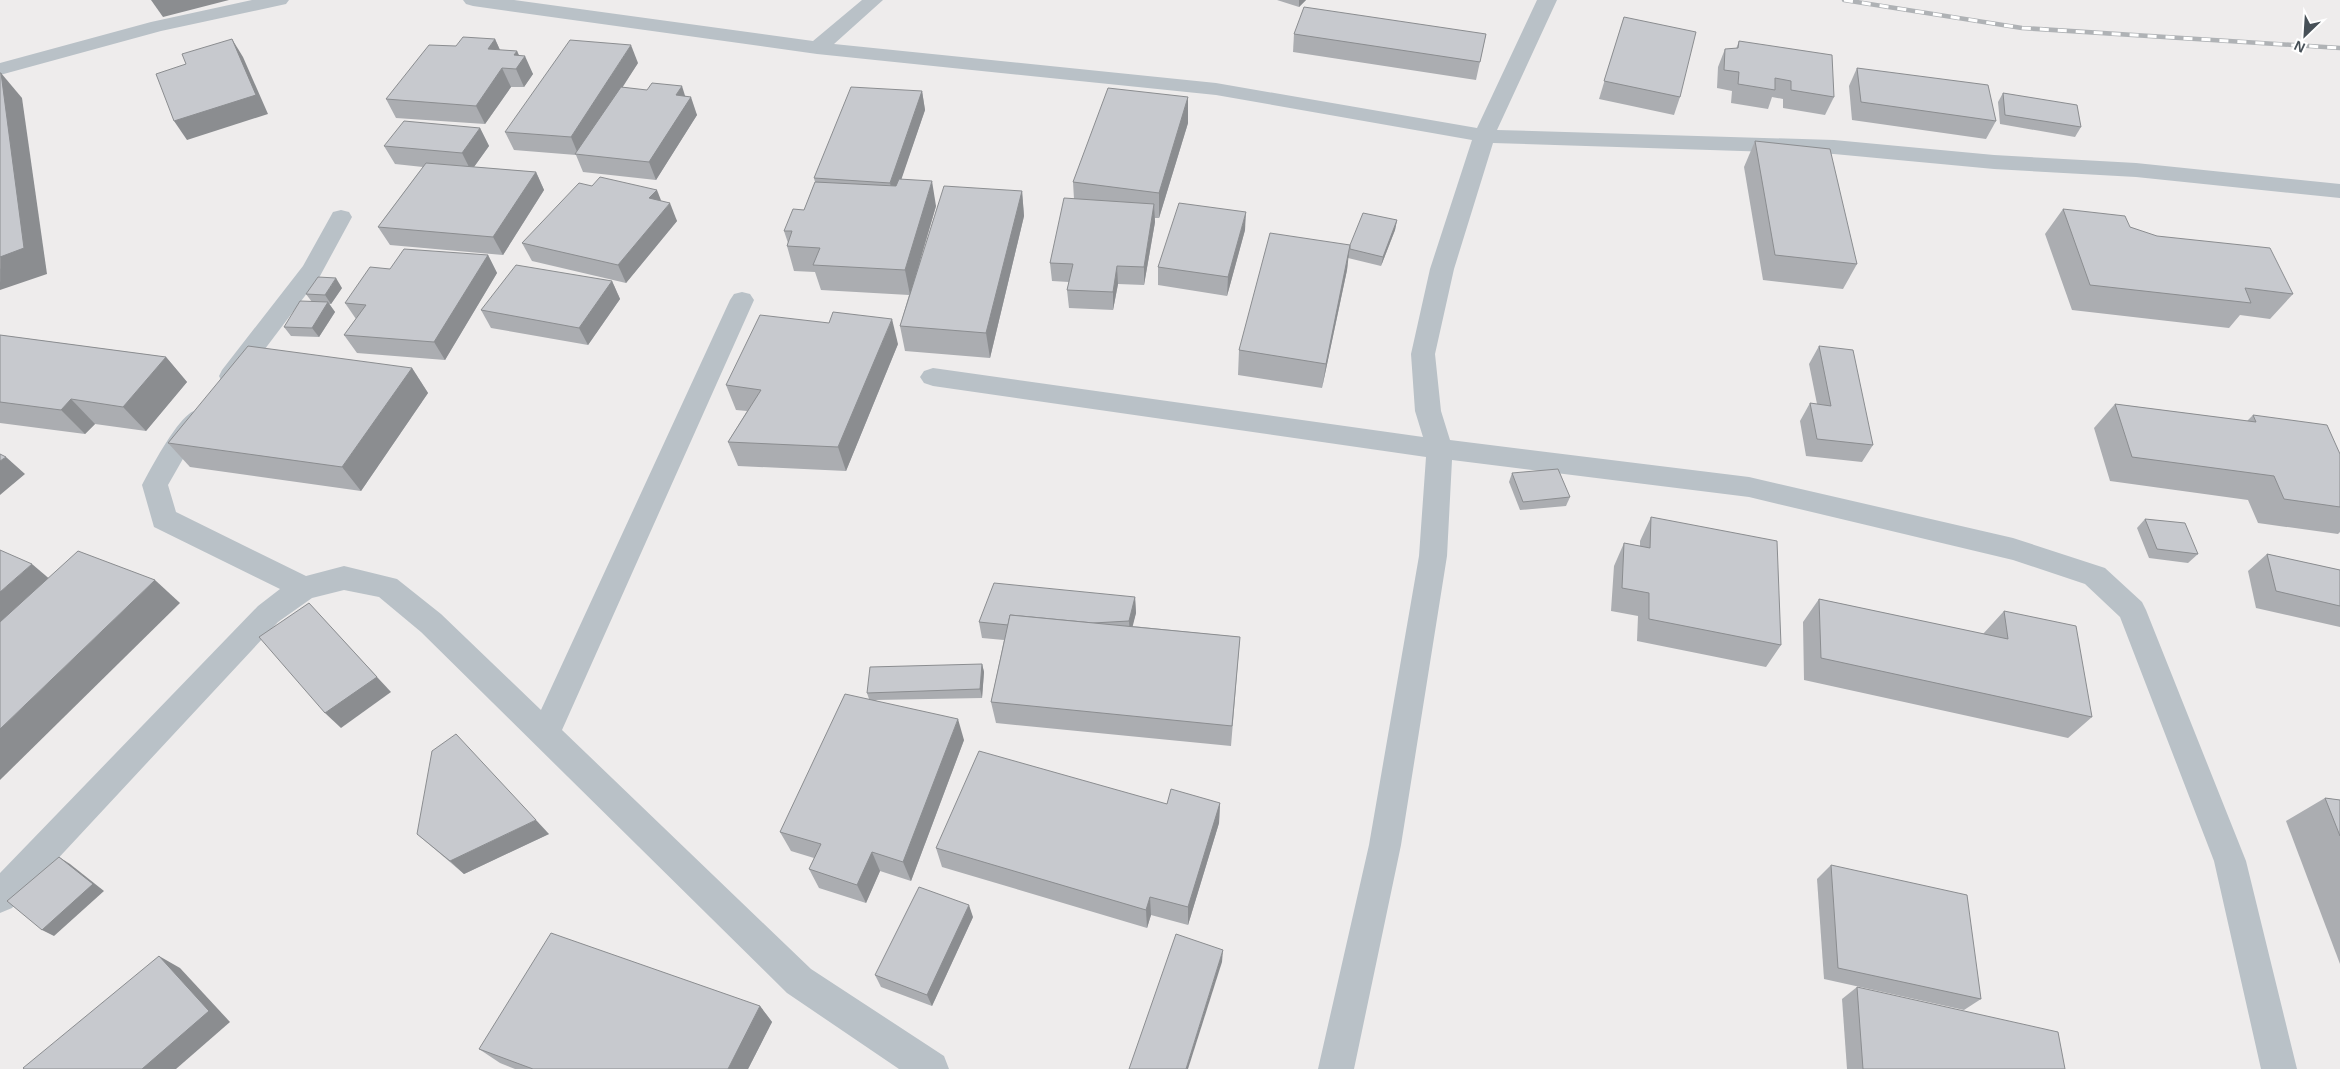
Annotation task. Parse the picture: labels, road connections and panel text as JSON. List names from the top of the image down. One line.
{"north":"bottom left"}
